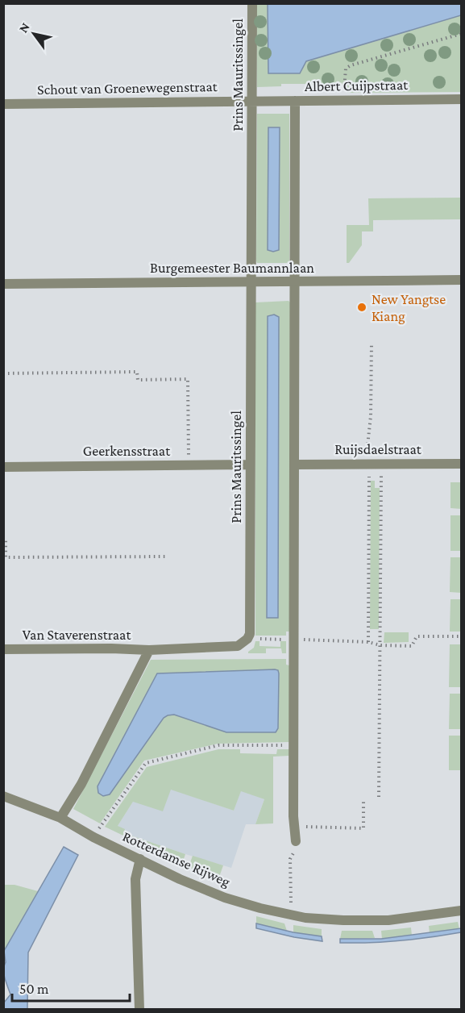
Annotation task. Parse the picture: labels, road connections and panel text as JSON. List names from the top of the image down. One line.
{"streets":{"street":["Prins Mauritssingel","Albert Cuijpstraat","Schout van Groenewegenstraat","Burgemeester Baumannlaan","Ruijsdaelstraat","Geerkensstraat","Van Staverenstraat","Rotterdamse Rijweg"]},"crossings":[["Prins Mauritssingel","Albert Cuijpstraat"],["Prins Mauritssingel","Schout van Groenewegenstraat"],["Prins Mauritssingel","Burgemeester Baumannlaan"],["Prins Mauritssingel","Geerkensstraat"],["Albert Cuijpstraat","Schout van Groenewegenstraat"]],"places":["New Yangtse Kiang"],"scale_bar":"50 m","north":"top left"}
